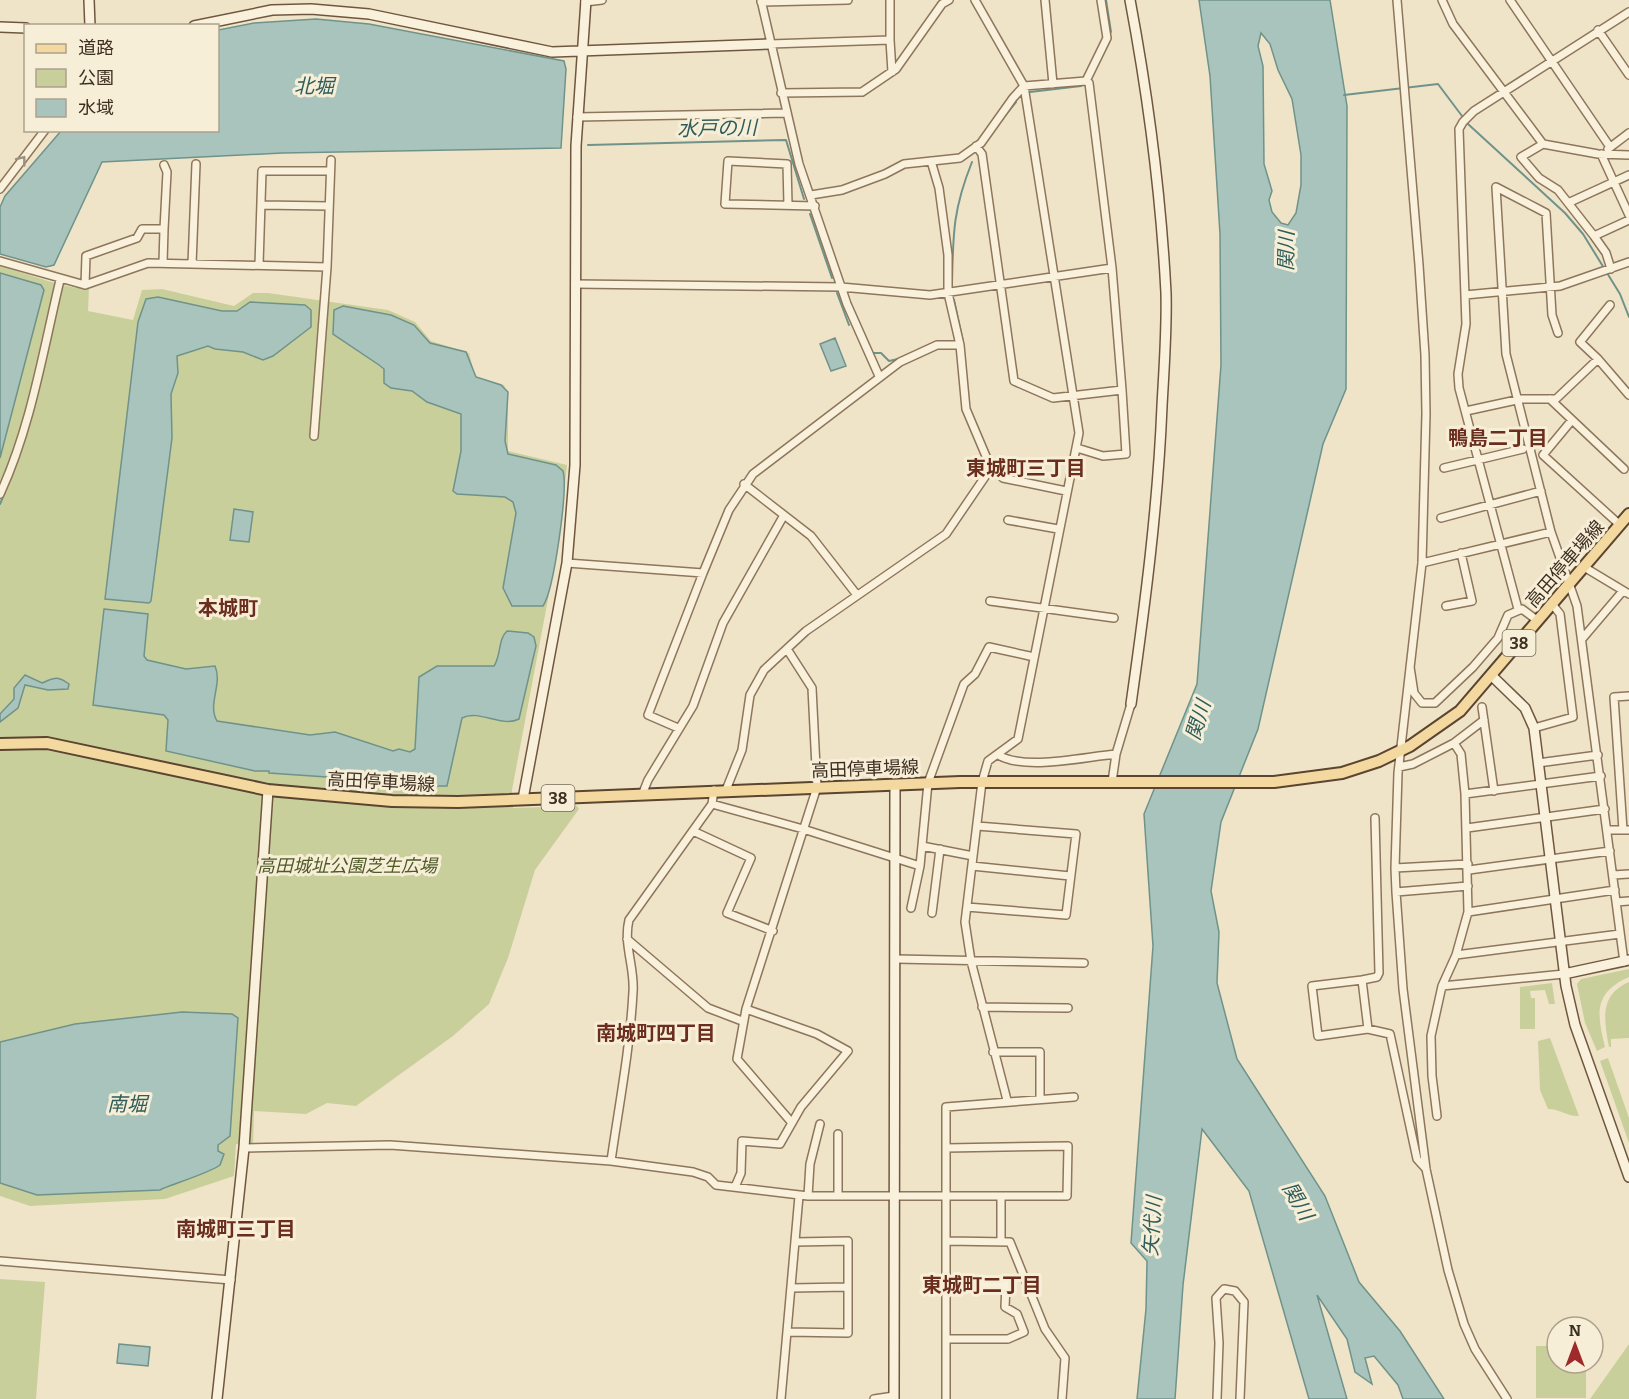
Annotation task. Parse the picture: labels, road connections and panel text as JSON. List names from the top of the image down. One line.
{"streets":{"main road":["高田停車場線","38"]},"districts":["鴨島二丁目","東城町三丁目","本城町","南城町四丁目","南城町三丁目","東城町二丁目"],"water":["北堀","水戸の川","関川","南堀","矢代川"],"parks":["高田城址公園芝生広場"],"legend":["道路","公園","水域"],"north":"top"}
